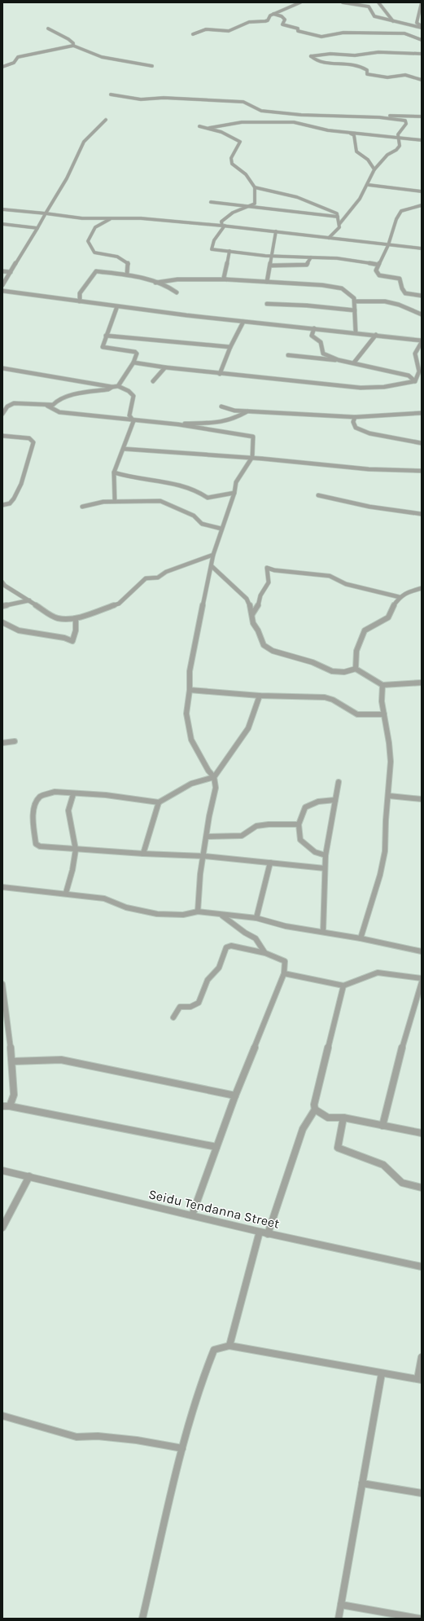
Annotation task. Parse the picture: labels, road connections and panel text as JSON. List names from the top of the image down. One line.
{"streets":{"street":["Seidu Tendanna Street"]}}
